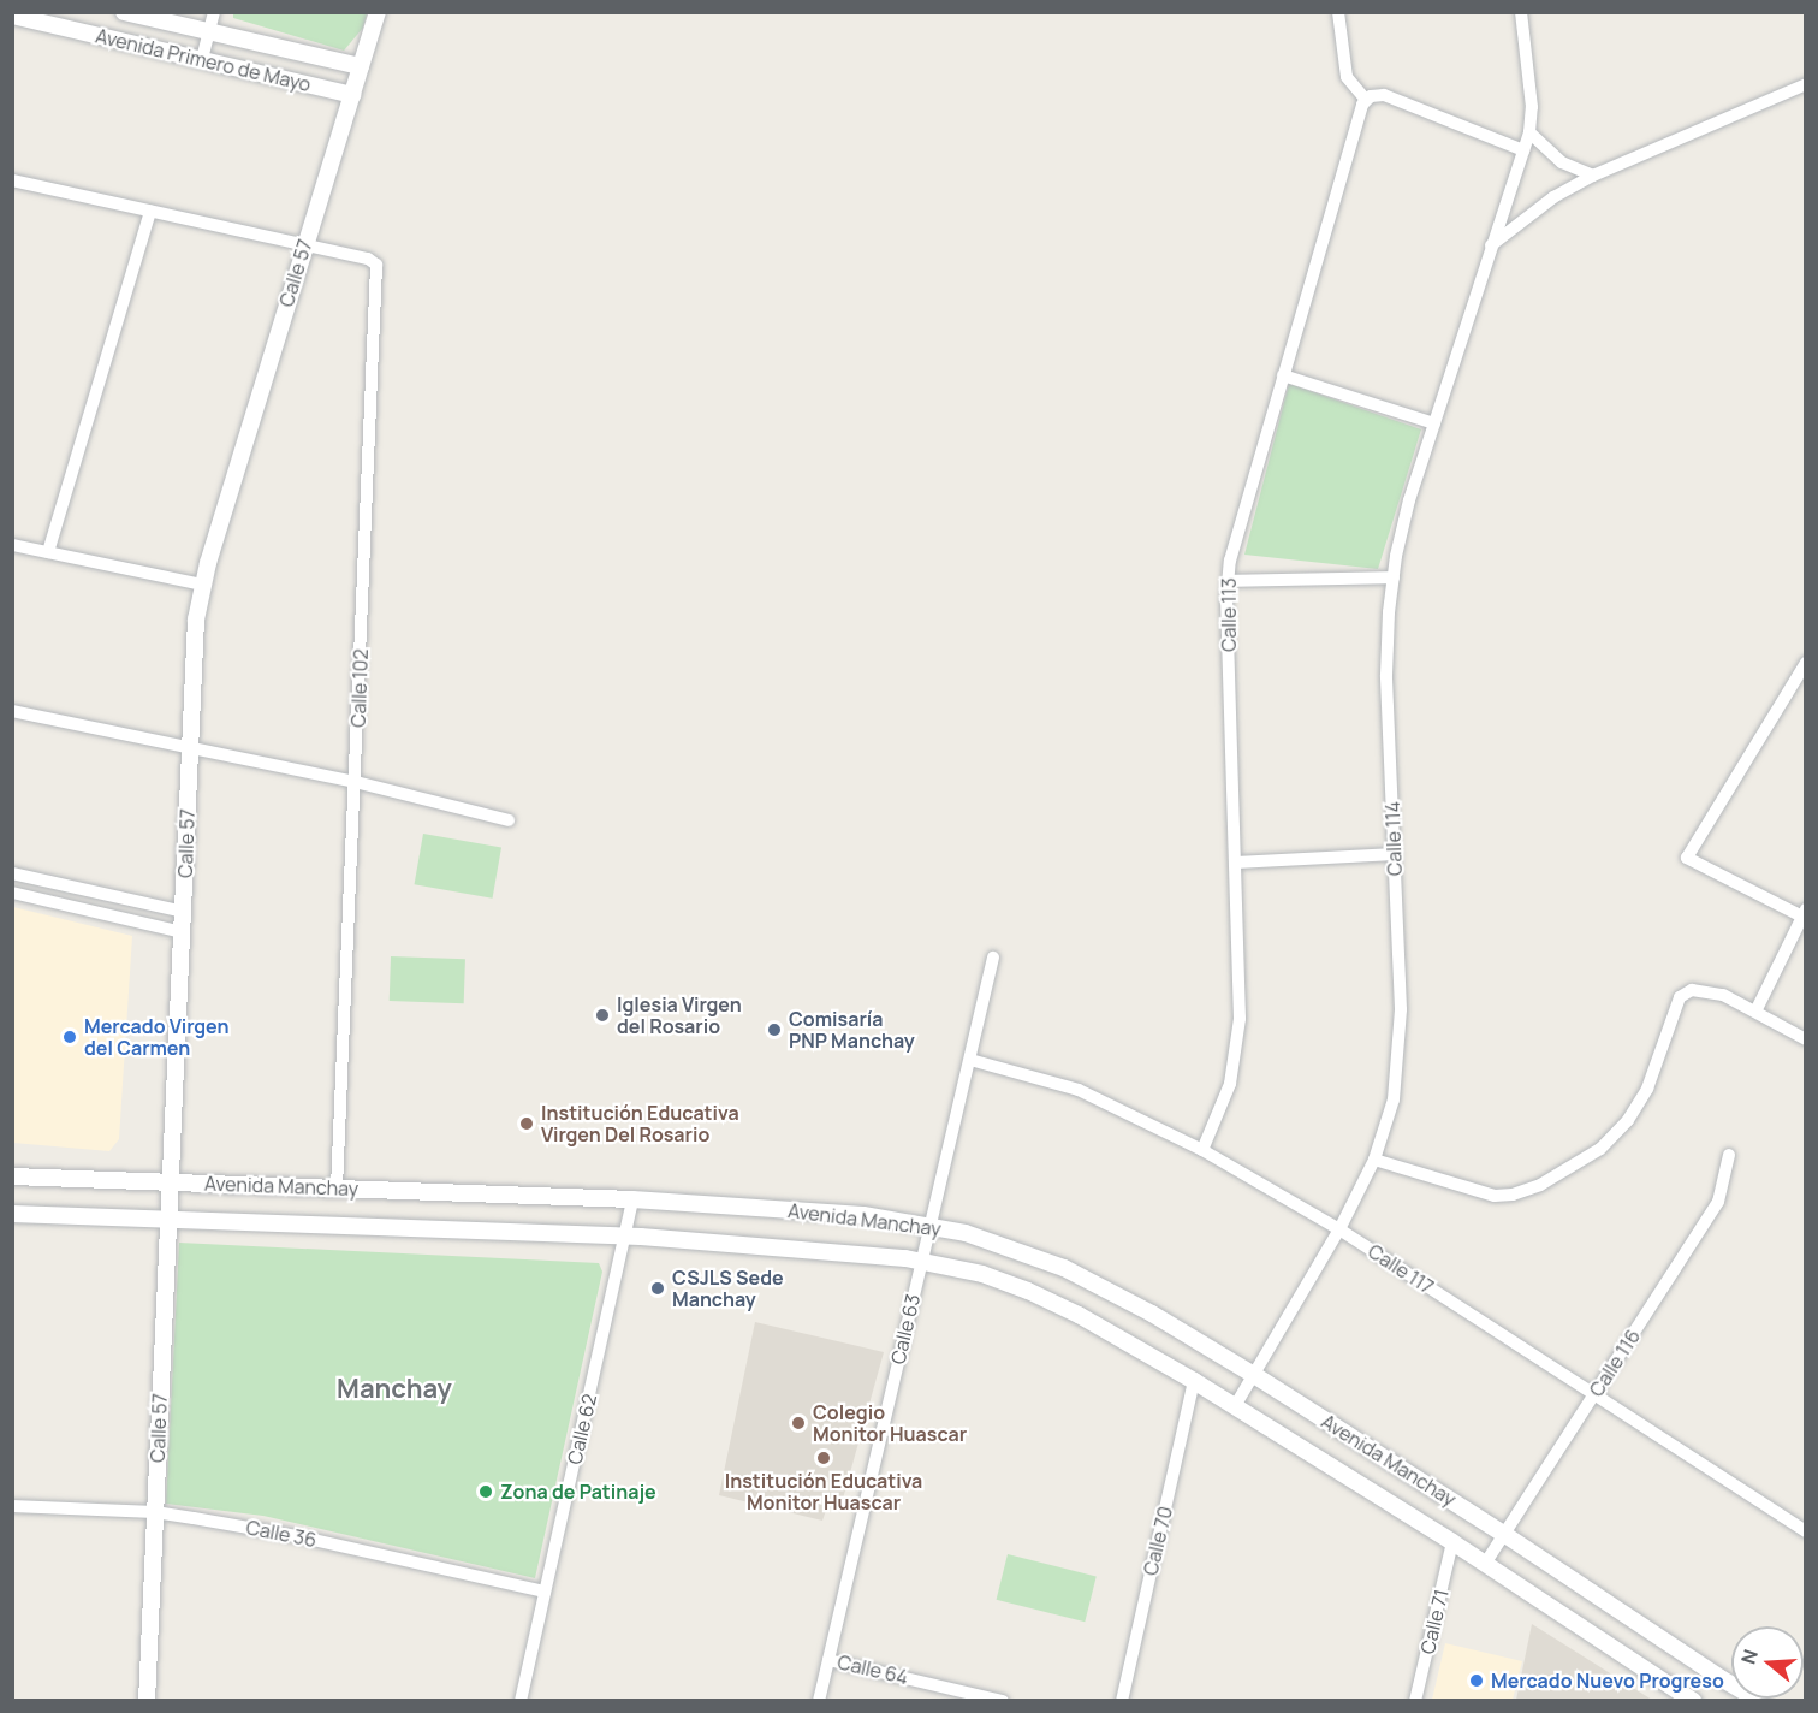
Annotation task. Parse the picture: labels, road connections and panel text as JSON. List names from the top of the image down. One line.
{"streets":{"street":["Avenida Primero de Mayo","Calle 57","Calle 113","Calle 102","Calle 114","Avenida Manchay","Calle 117","Calle 63","Calle 116","Calle 62","Calle 36","Calle 70","Calle 71","Calle 64"]},"crossings":[["Avenida Primero de Mayo","Calle 57"],["Calle 57","Calle 102"],["Calle 57","Avenida Manchay"],["Calle 57","Calle 36"],["Calle 113","Calle 117"],["Calle 102","Avenida Manchay"],["Calle 114","Avenida Manchay"],["Calle 114","Calle 117"],["Avenida Manchay","Calle 63"],["Avenida Manchay","Calle 116"],["Avenida Manchay","Calle 62"],["Avenida Manchay","Calle 70"],["Avenida Manchay","Calle 71"],["Calle 117","Calle 63"],["Calle 117","Calle 116"],["Calle 63","Calle 64"],["Calle 62","Calle 36"]],"districts":["Manchay"],"places":["Iglesia Virgen del Rosario","Comisaría PNP Manchay","Mercado Virgen del Carmen","Institución Educativa Virgen Del Rosario","CSJLS Sede Manchay","Colegio Monitor Huascar","Institución Educativa Monitor Huascar","Zona de Patinaje","Mercado Nuevo Progreso"],"north":"left"}
